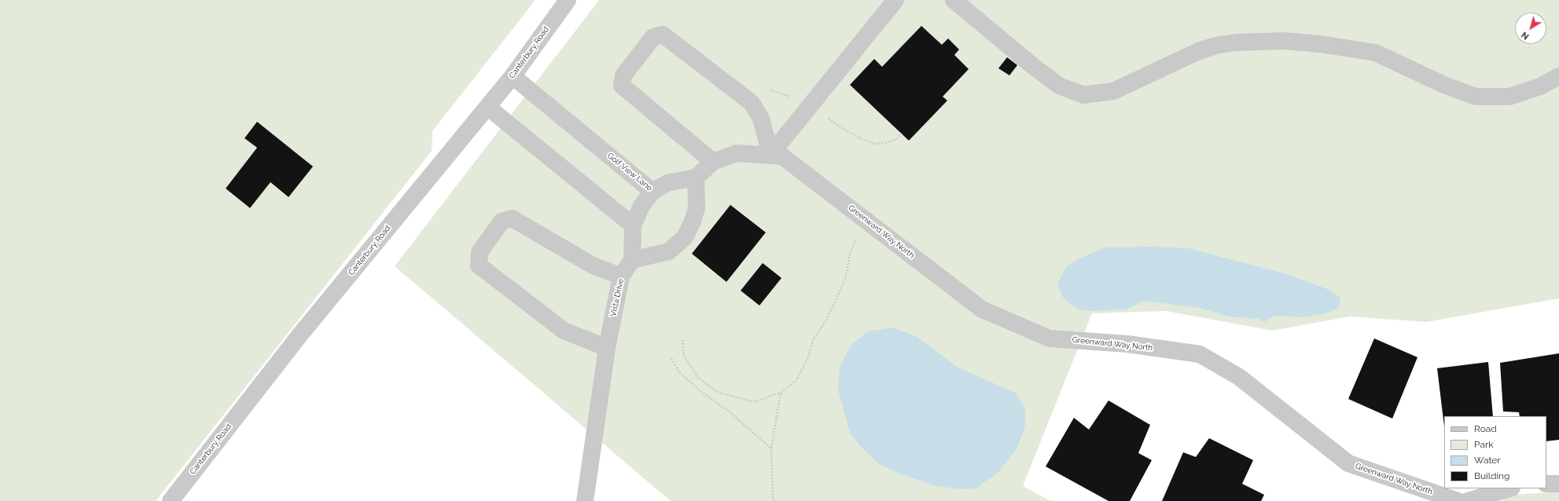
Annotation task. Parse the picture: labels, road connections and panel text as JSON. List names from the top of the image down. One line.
{"streets":{"street":["Canterbury Road","Golf View Lane","Greenward Way North","Vista Drive"]},"crossings":[["Canterbury Road","Golf View Lane"]],"legend":["Road","Park","Water","Building"],"north":"bottom left"}
